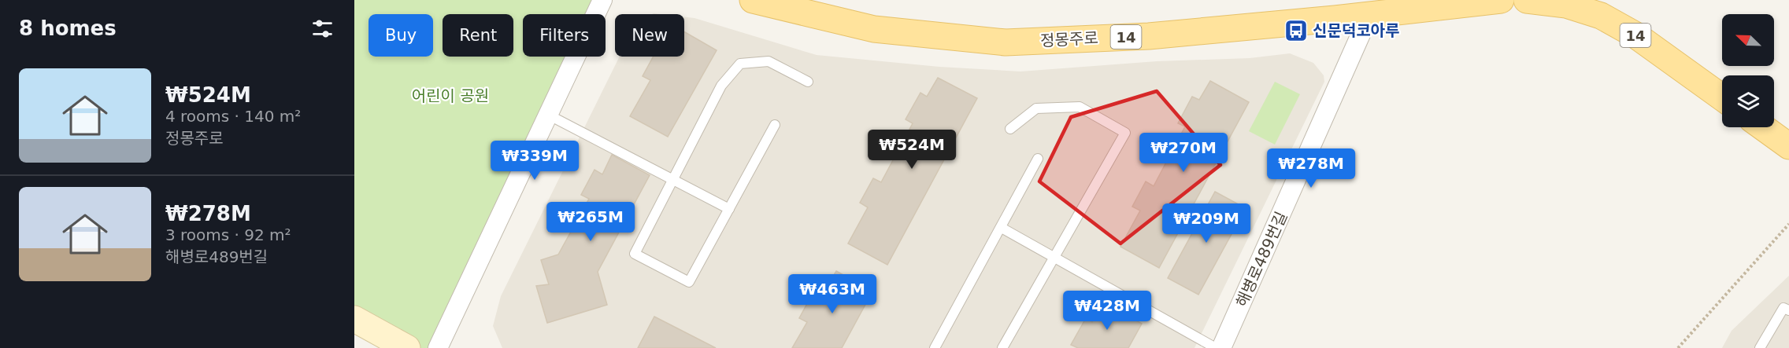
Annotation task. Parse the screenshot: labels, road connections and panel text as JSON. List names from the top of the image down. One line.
{"streets":{"main road":["14","정몽주로"],"street":["해병로489번길"]},"crossings":[["정몽주로","해병로489번길"]],"parks":["어린이 공원"],"places":{"bus stop":["신문덕코아루"]},"north":"top left","page":{"heading":"8 homes","chip":["Buy","Rent","Filters","New"],"list":[{"name":"₩524M","note":"4 rooms · 140 m² · 정몽주로"},{"name":"₩278M","note":"3 rooms · 92 m² · 해병로489번길"}],"price":["₩524M","₩270M","₩339M","₩278M","₩265M","₩209M","₩463M","₩428M"]}}
